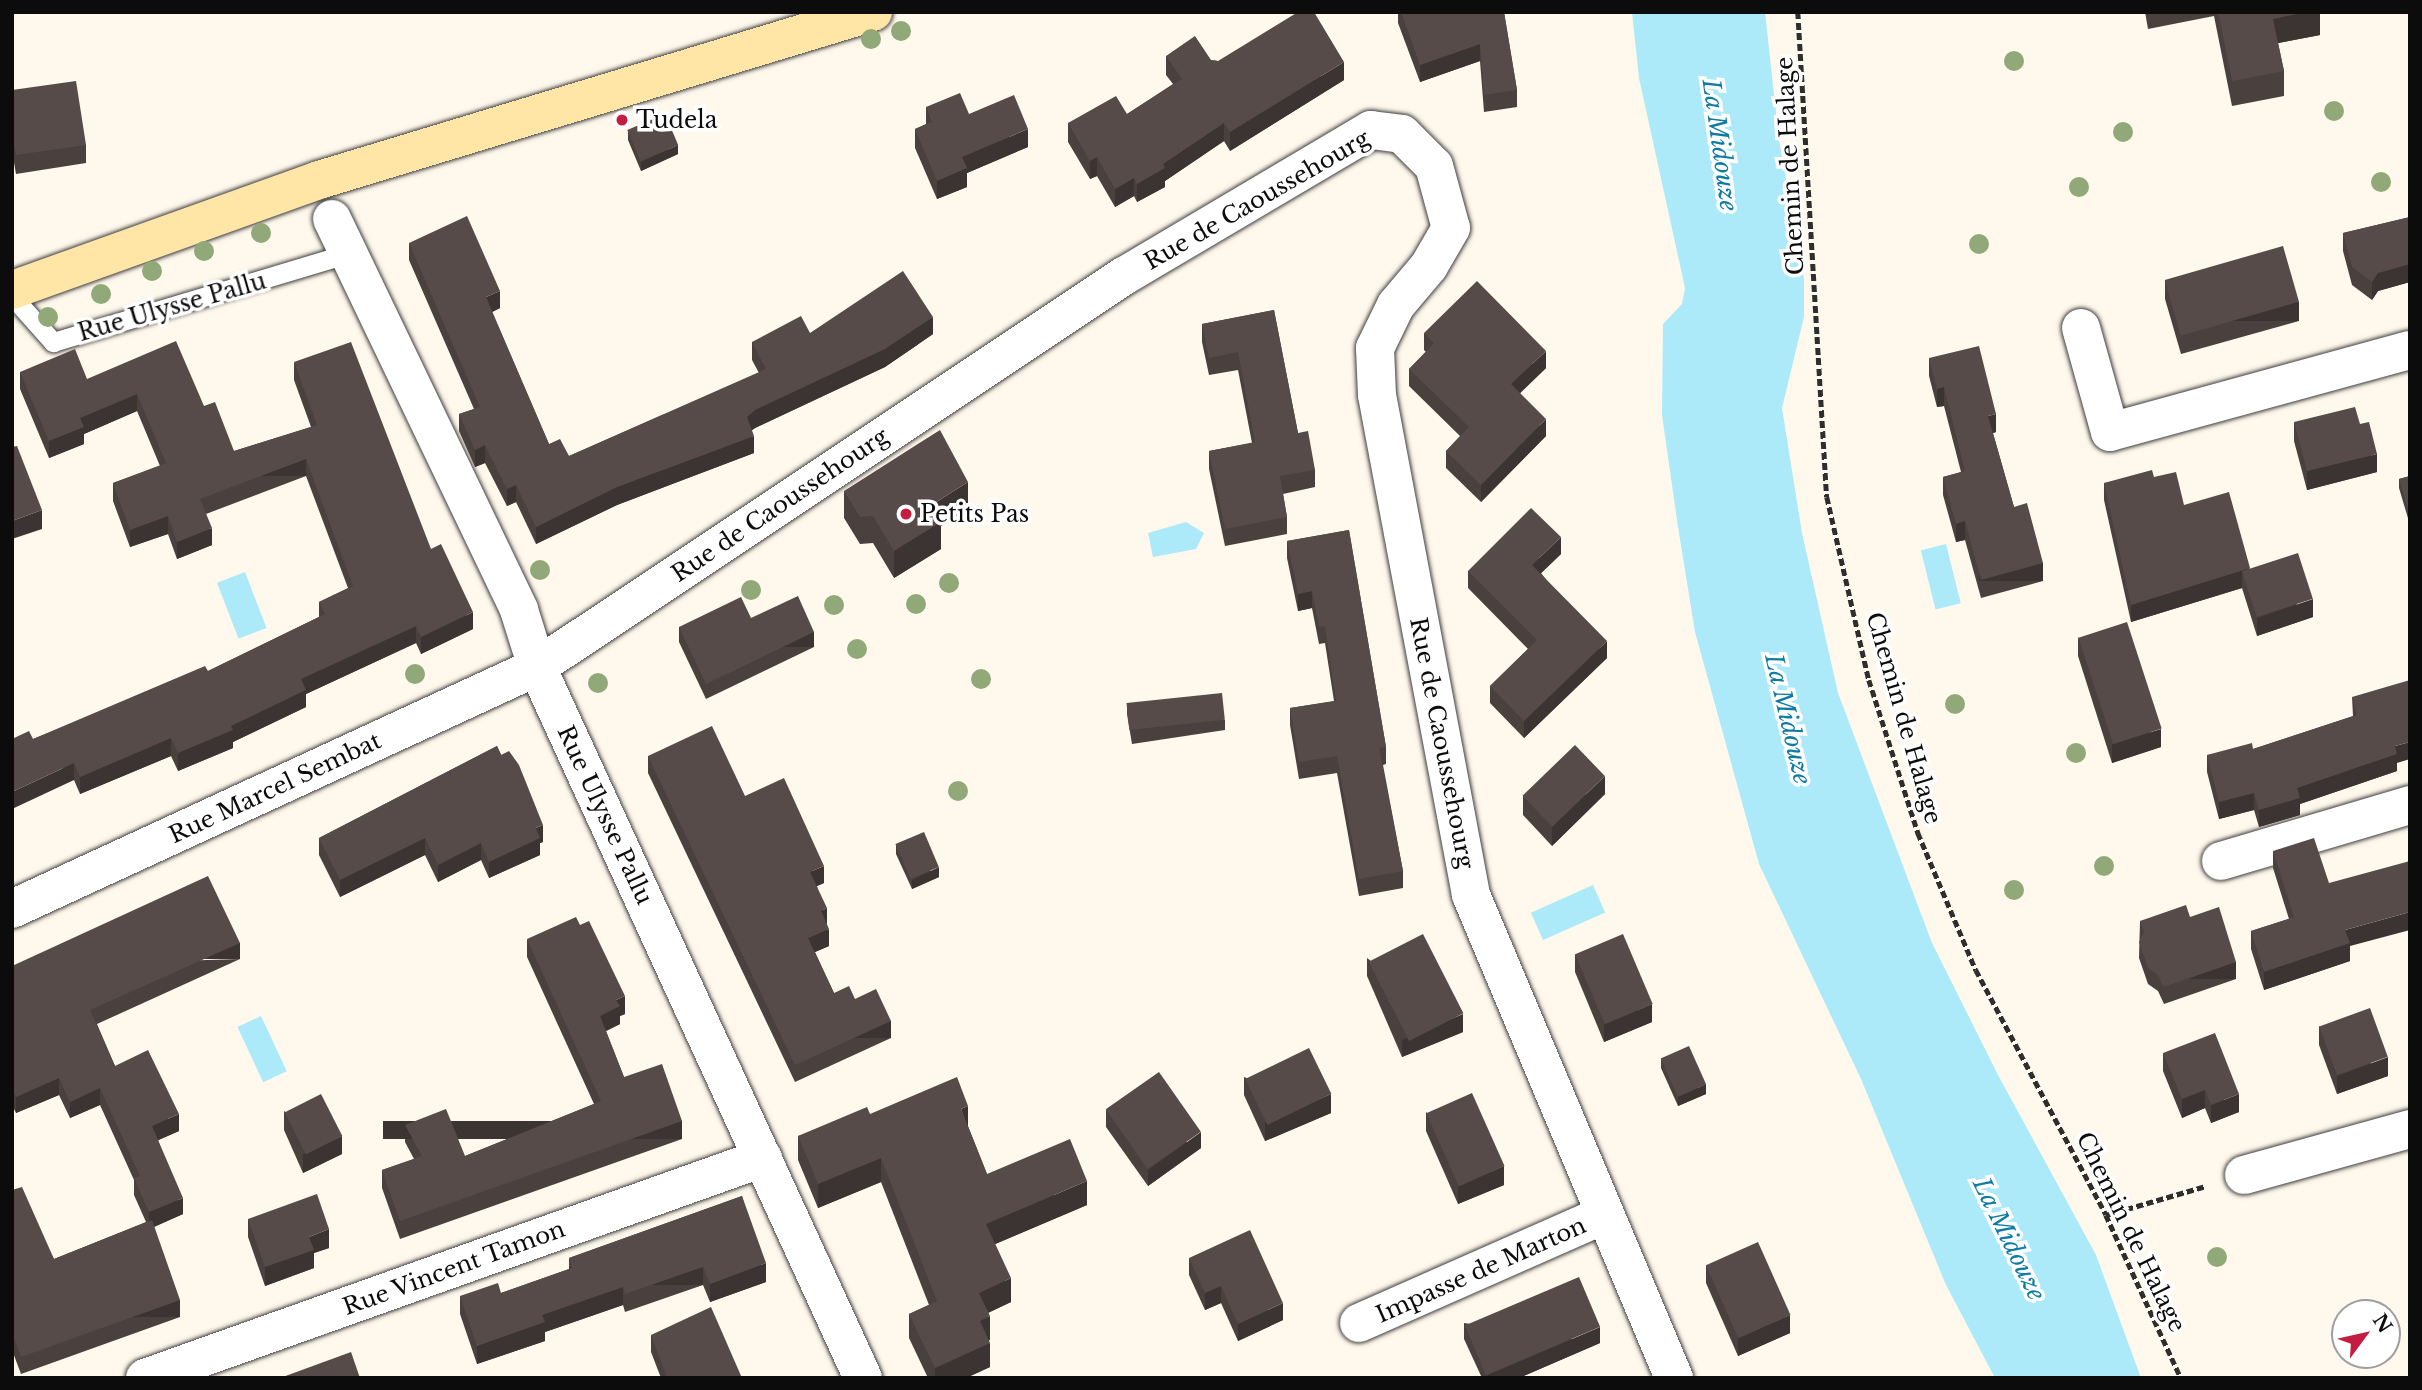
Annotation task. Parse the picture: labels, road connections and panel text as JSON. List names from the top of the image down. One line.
{"streets":{"street":["Rue de Caoussehourg","Rue Ulysse Pallu","Rue Marcel Sembat","Rue Vincent Tamon","Impasse de Marton"],"path":["Chemin de Halage"]},"crossings":[["Rue de Caoussehourg","Rue Ulysse Pallu"],["Rue de Caoussehourg","Rue Marcel Sembat"],["Rue de Caoussehourg","Impasse de Marton"],["Rue Ulysse Pallu","Rue Marcel Sembat"],["Rue Ulysse Pallu","Rue Vincent Tamon"]],"water":["La Midouze"],"places":["Tudela","Petits Pas"],"north":"top right"}
